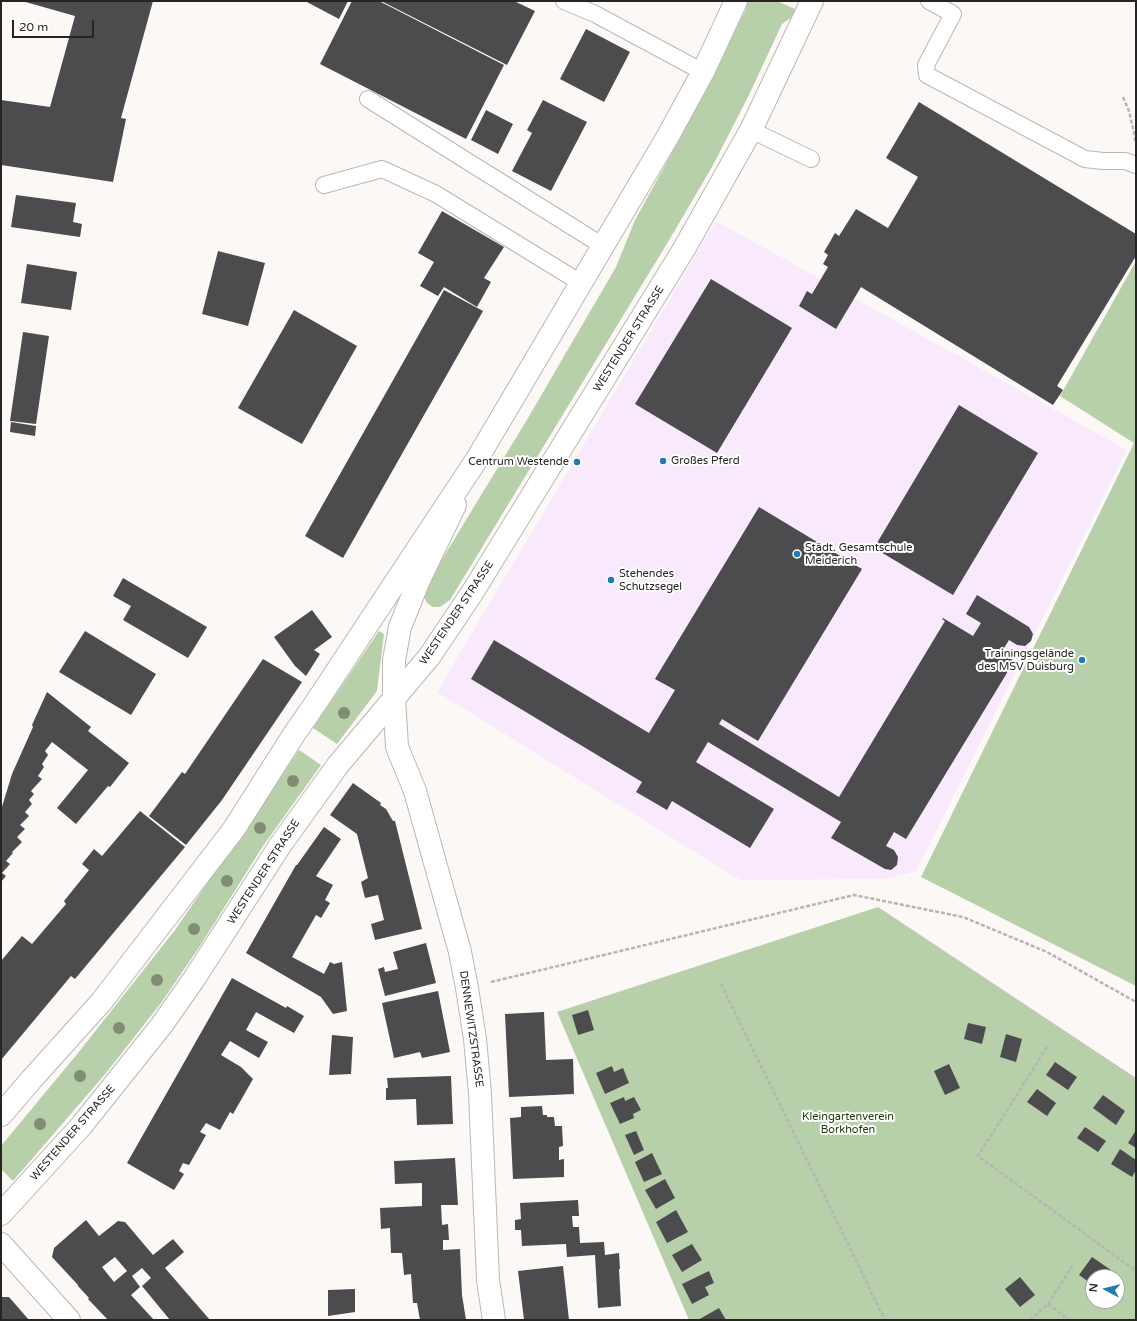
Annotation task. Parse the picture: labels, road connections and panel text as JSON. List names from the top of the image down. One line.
{"streets":{"main road":["WESTENDER STRASSE","DENNEWITZSTRASSE"]},"crossings":[["WESTENDER STRASSE","DENNEWITZSTRASSE"]],"parks":["Kleingartenverein Borkhofen"],"places":["Großes Pferd","Centrum Westende","Städt. Gesamtschule Meiderich","Stehendes Schutzsegel","Trainingsgelände des MSV Duisburg"],"scale_bar":"20 m","north":"left"}
